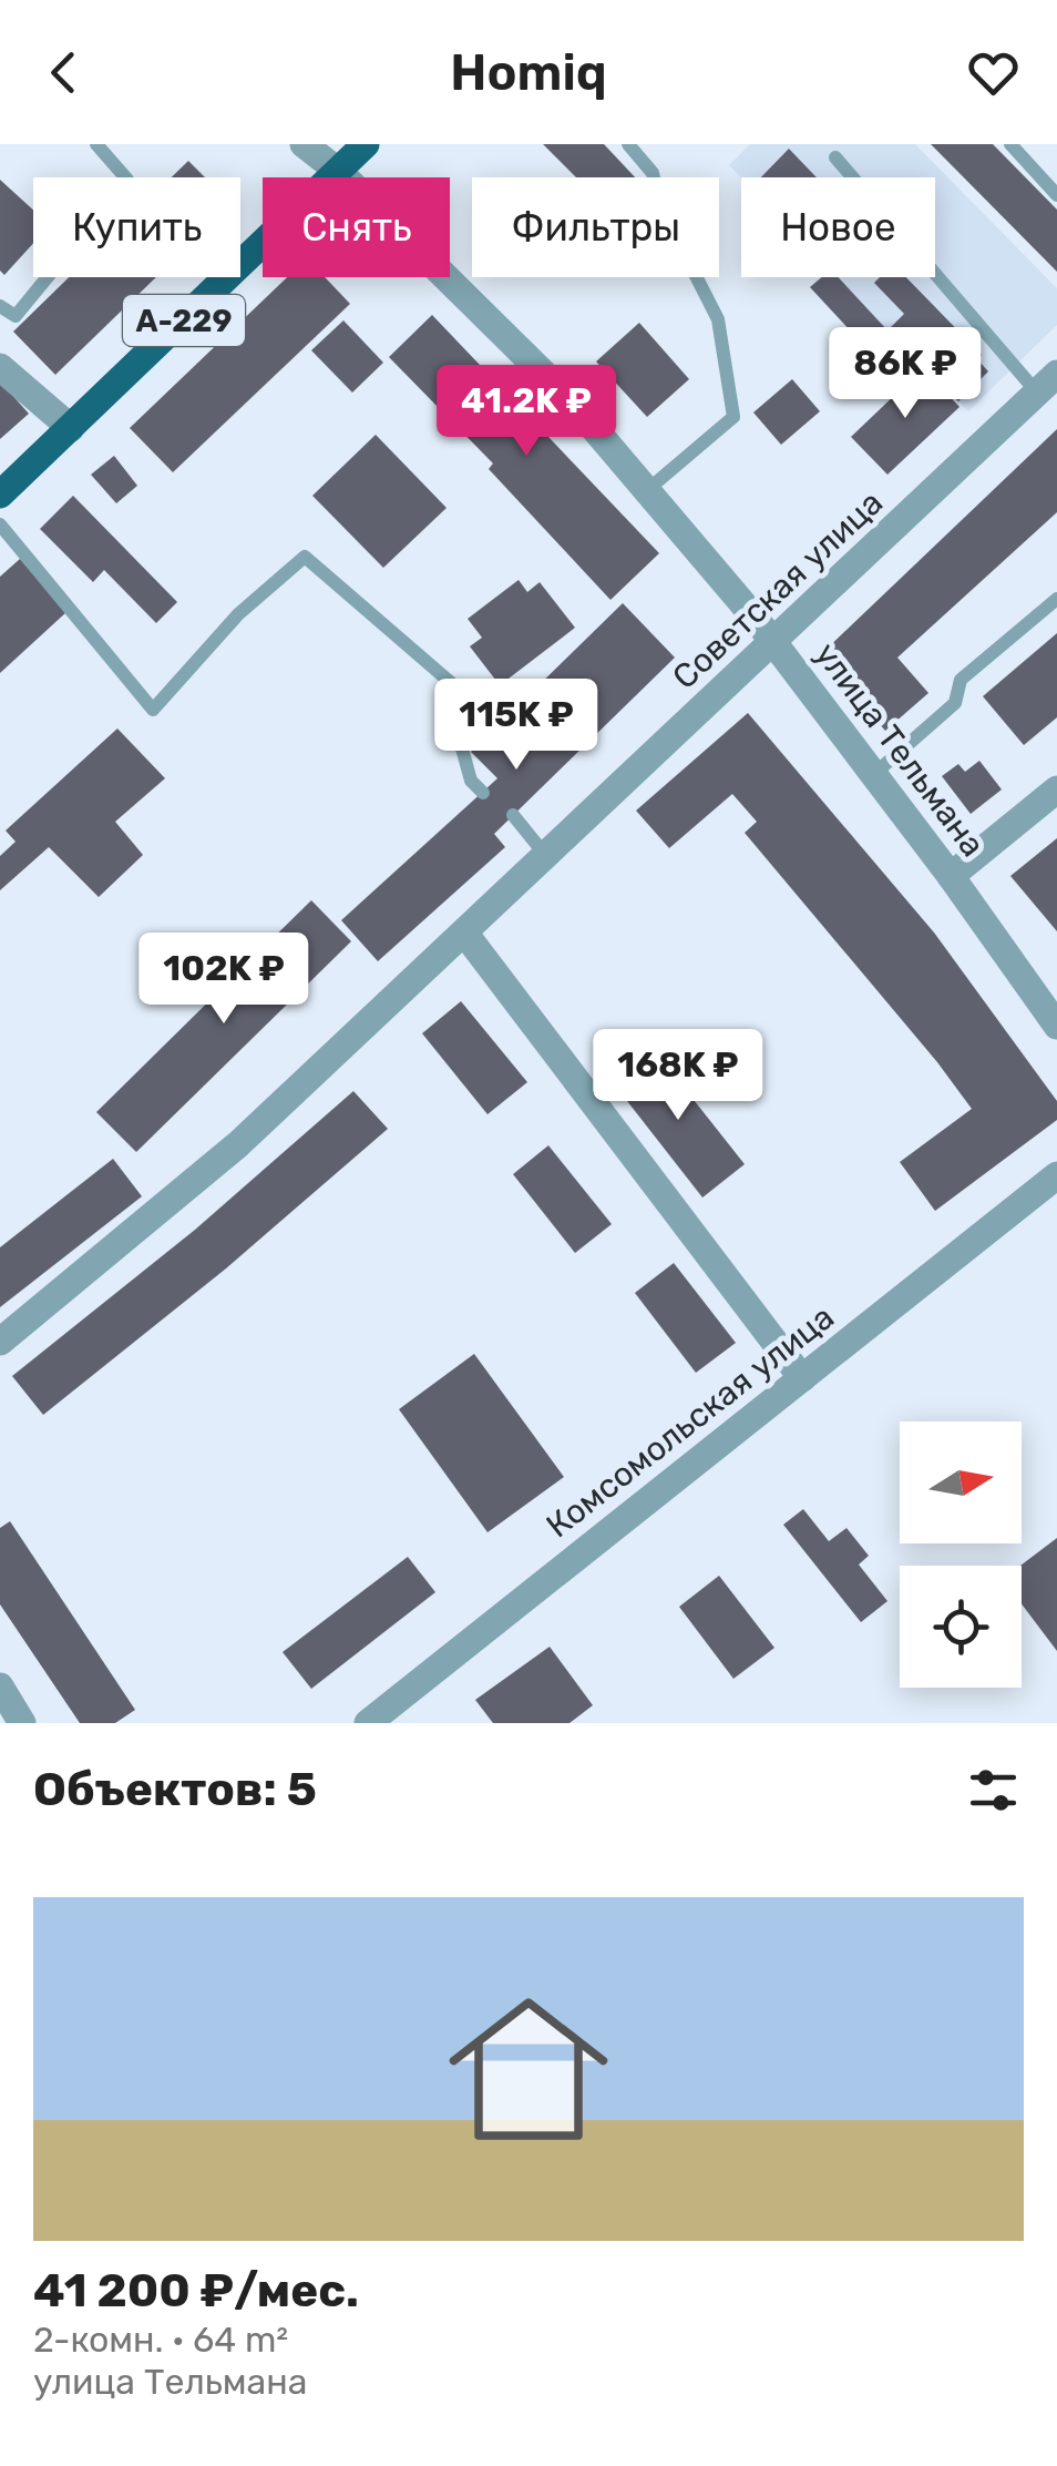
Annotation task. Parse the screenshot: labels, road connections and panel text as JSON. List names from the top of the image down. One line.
{"streets":{"main road":["А-229"],"street":["Советская улица","улица Тельмана","Комсомольская улица"]},"crossings":[["А-229","улица Тельмана"],["Советская улица","улица Тельмана"]],"north":"right","page":{"header":"Homiq","chip":["Купить","Снять","Фильтры","Новое"],"price":["86K ₽","41.2K ₽","115K ₽","102K ₽","168K ₽"],"heading":"Объектов: 5","list":[{"name":"41 200 ₽/мес.","note":"2-комн. · 64 m² · улица Тельмана"}]}}
